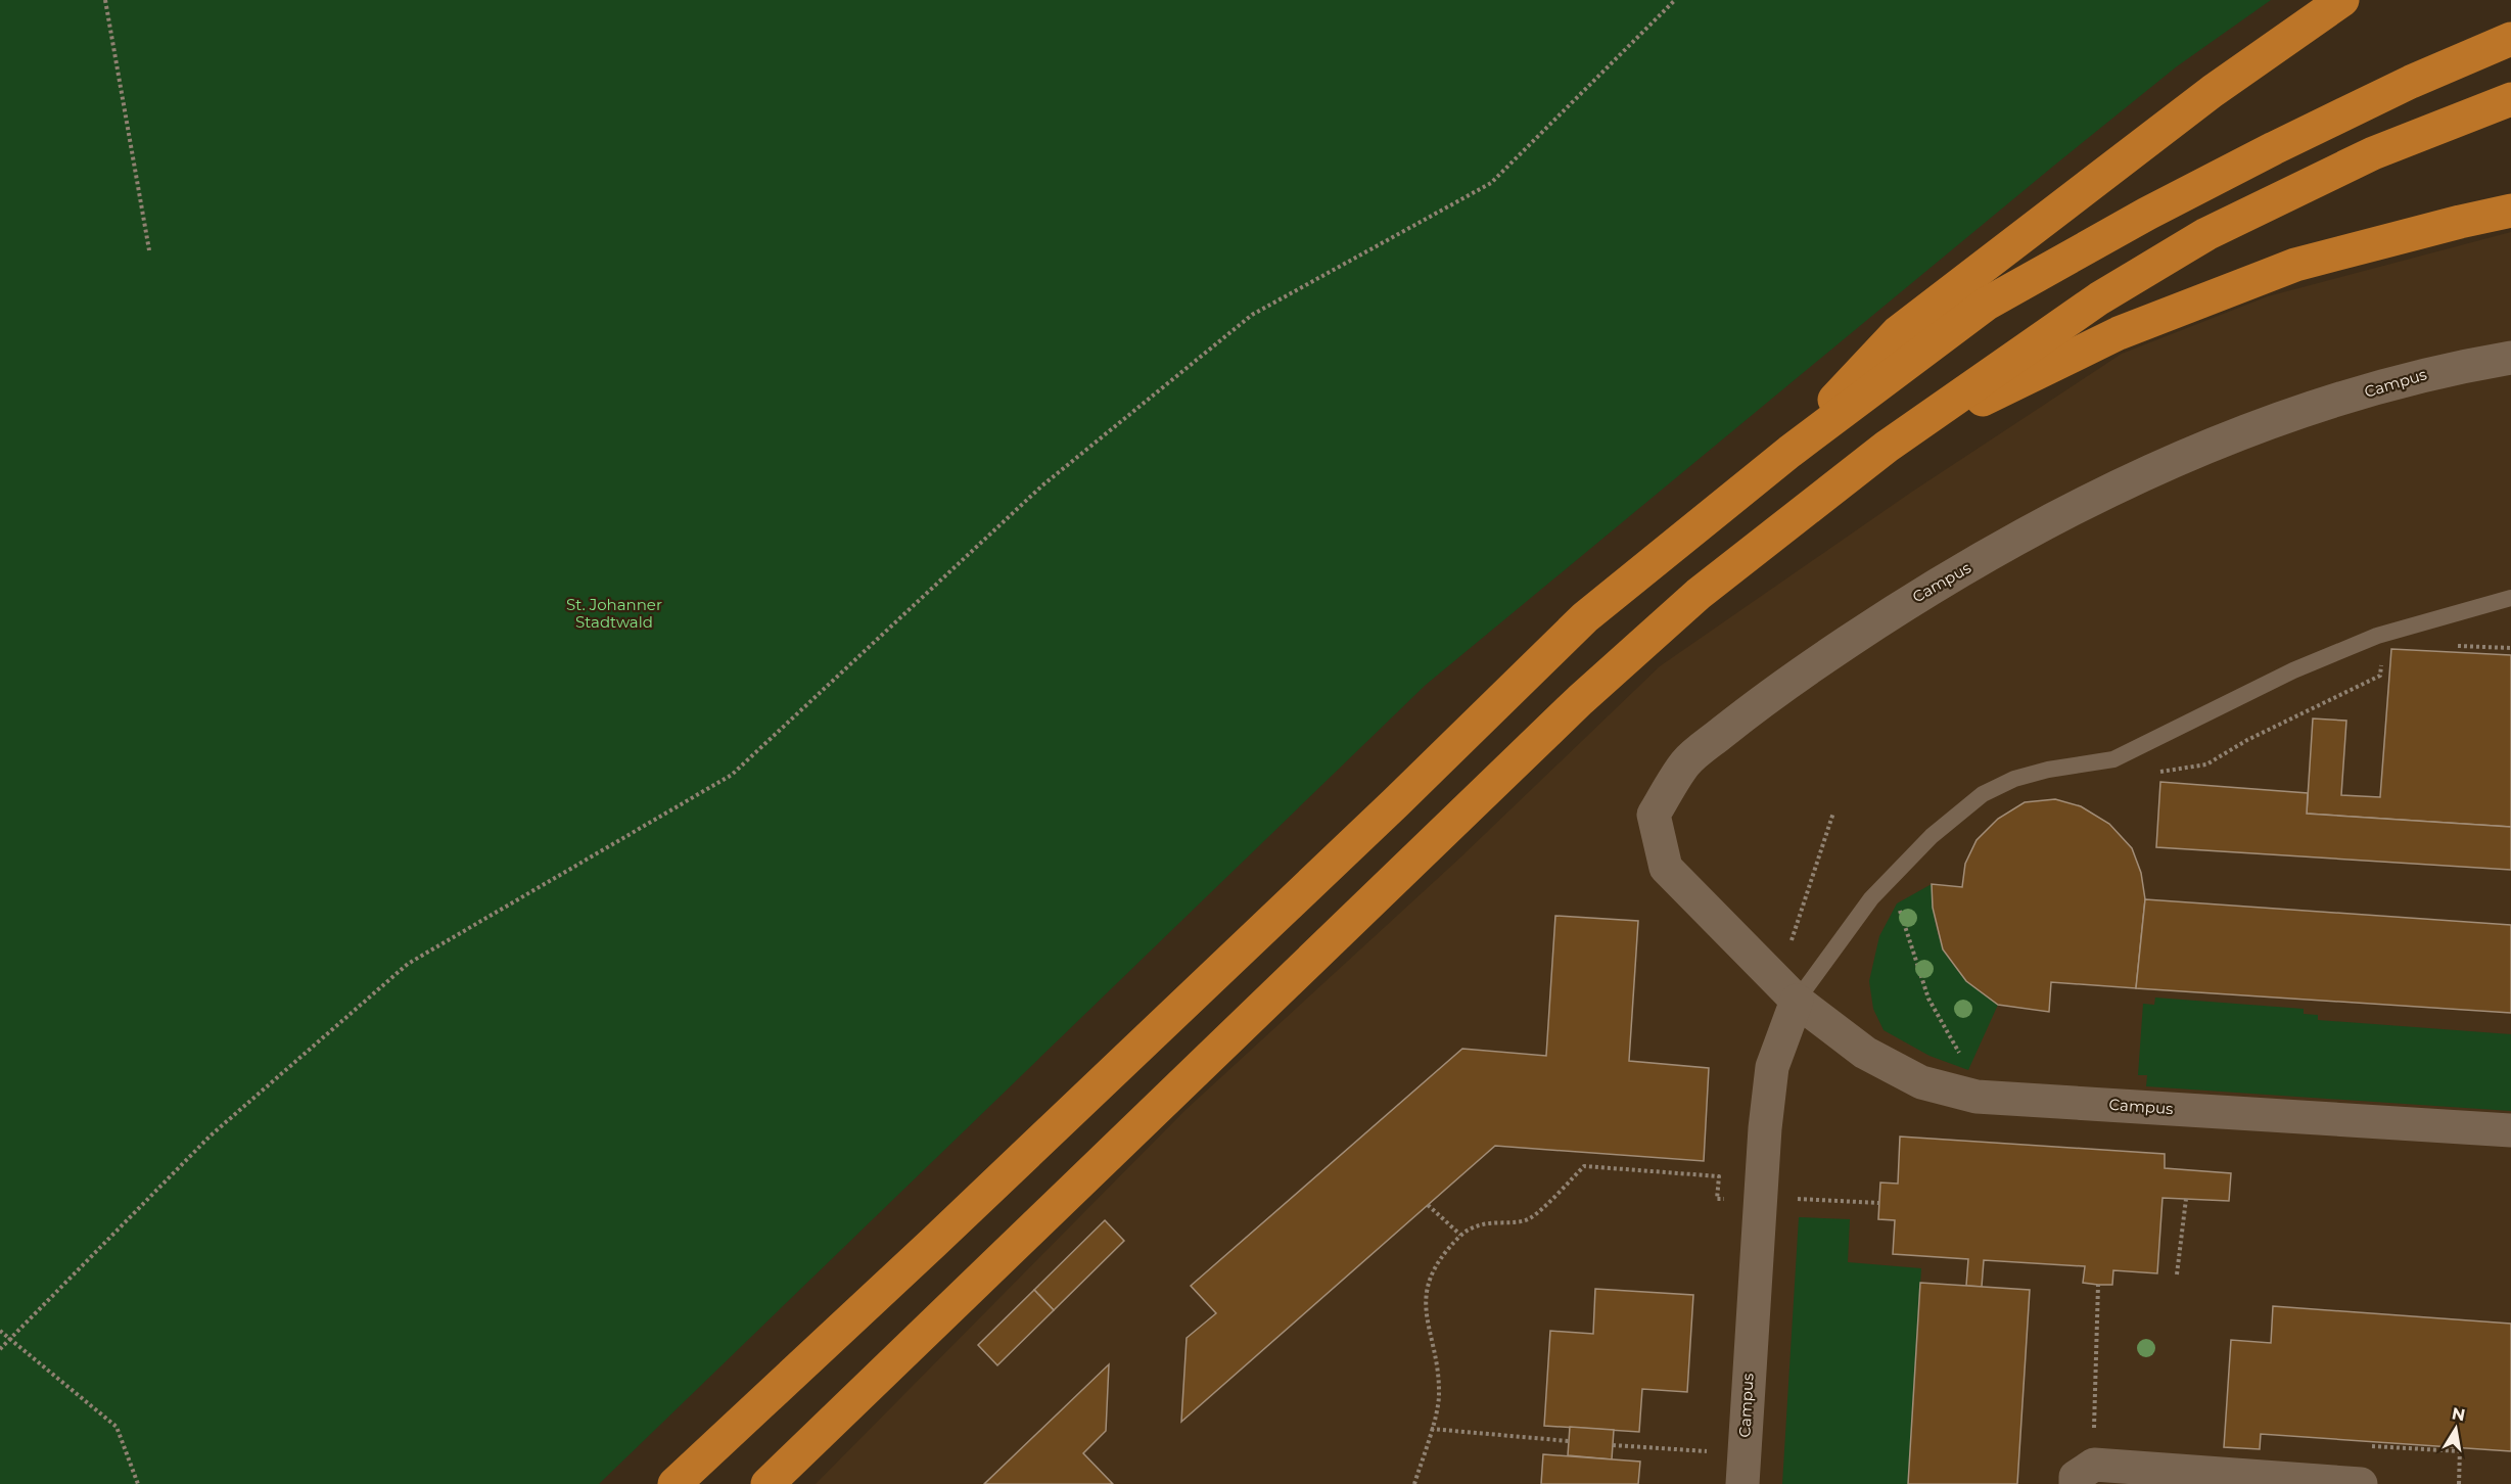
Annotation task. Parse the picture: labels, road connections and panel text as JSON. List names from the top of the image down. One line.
{"streets":{"street":["Campus"]},"parks":["St. Johanner Stadtwald"],"north":"top"}
